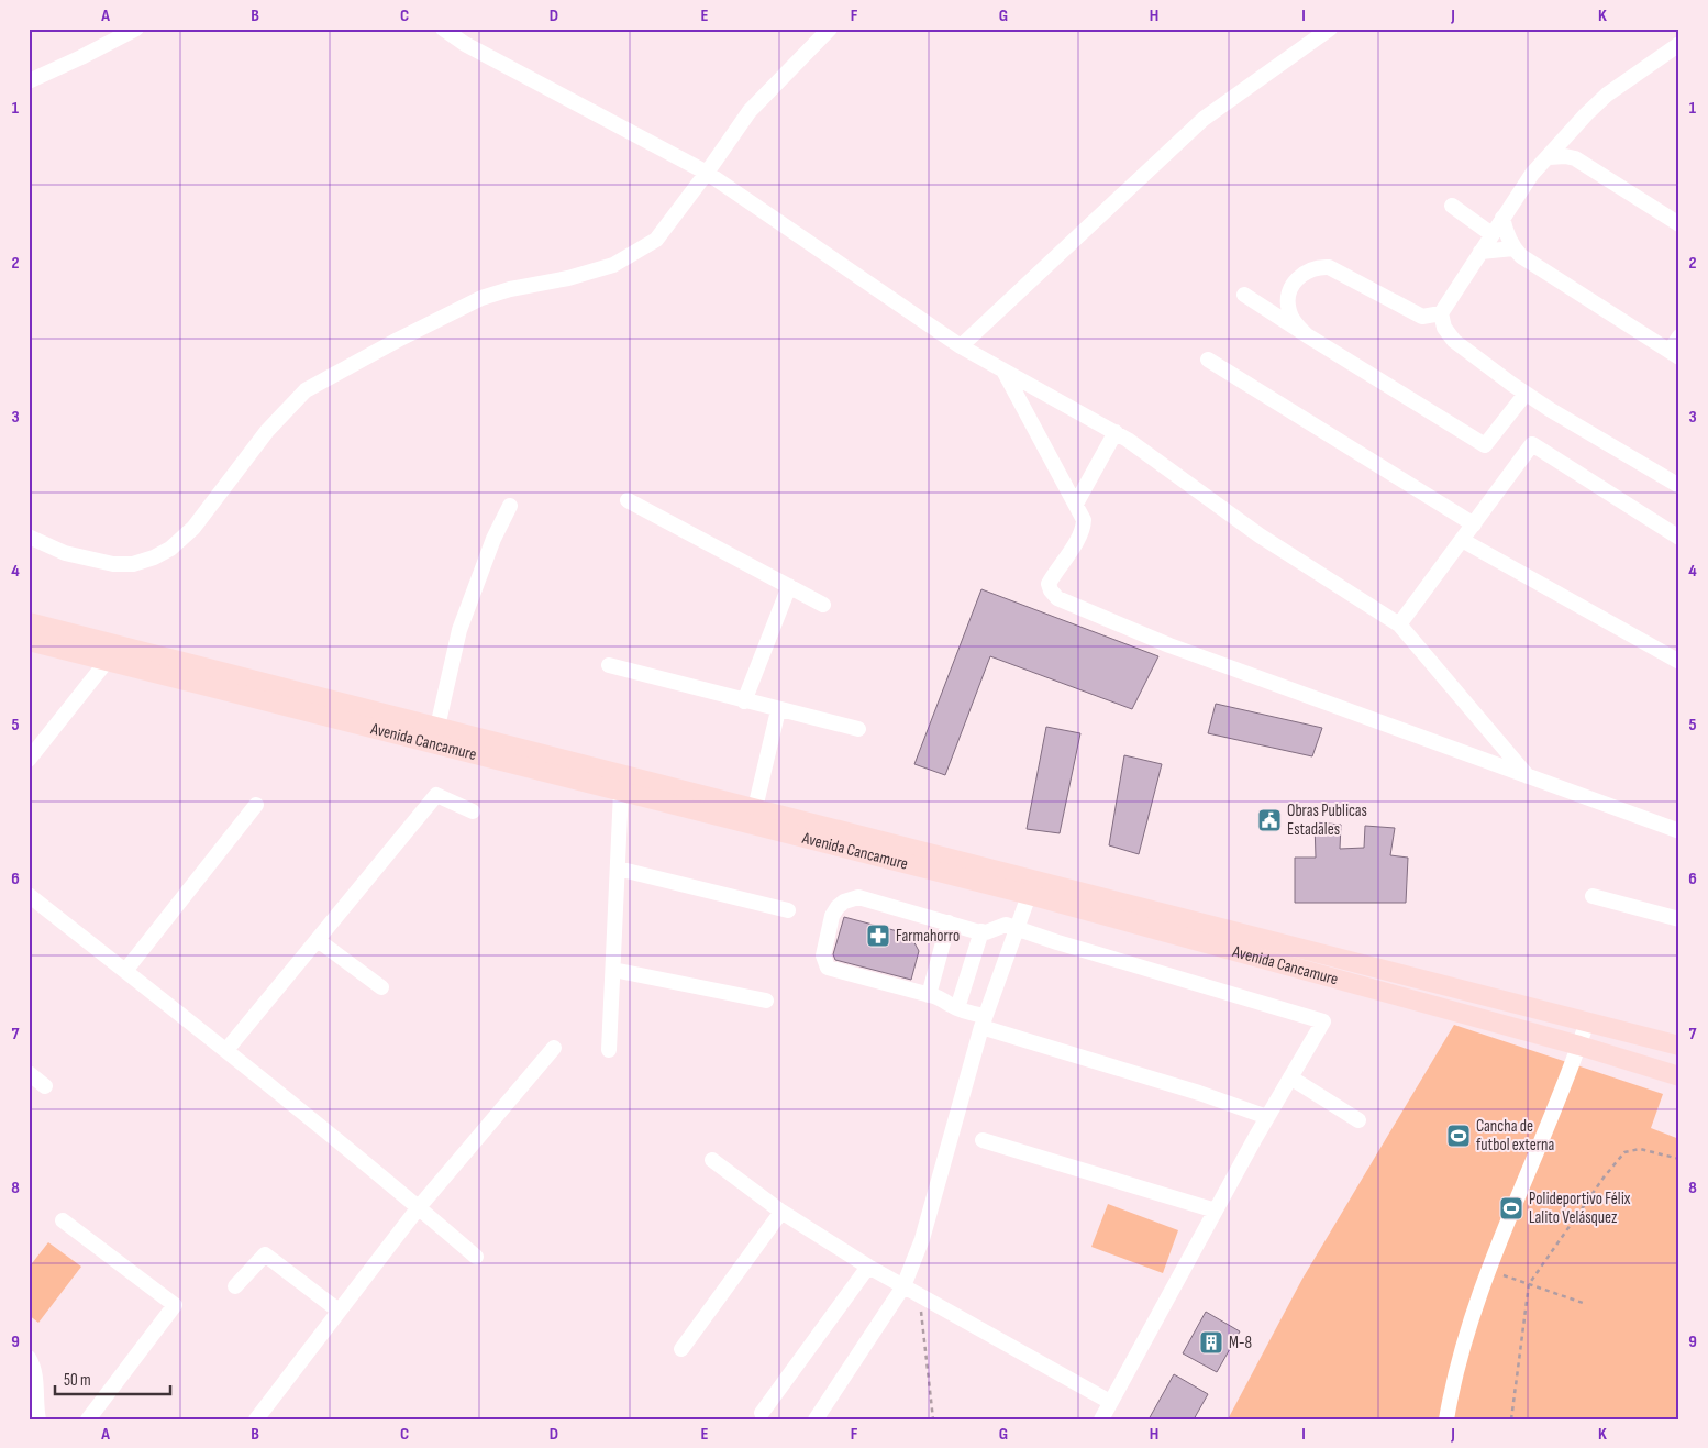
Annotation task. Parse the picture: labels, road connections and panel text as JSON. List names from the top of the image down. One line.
{"streets":{"main road":["Avenida Cancamure"]},"places":{"public building":["Obras Publicas Estadales"],"pharmacy":["Farmahorro"],"sports":["Cancha de futbol externa","Polideportivo Félix Lalito Velásquez"],"building":["M-8"]},"scale_bar":"50 m","grid":{"columns":["A","B","C","D","E","F","G","H","I","J","K"],"rows":["1","2","3","4","5","6","7","8","9"]}}
